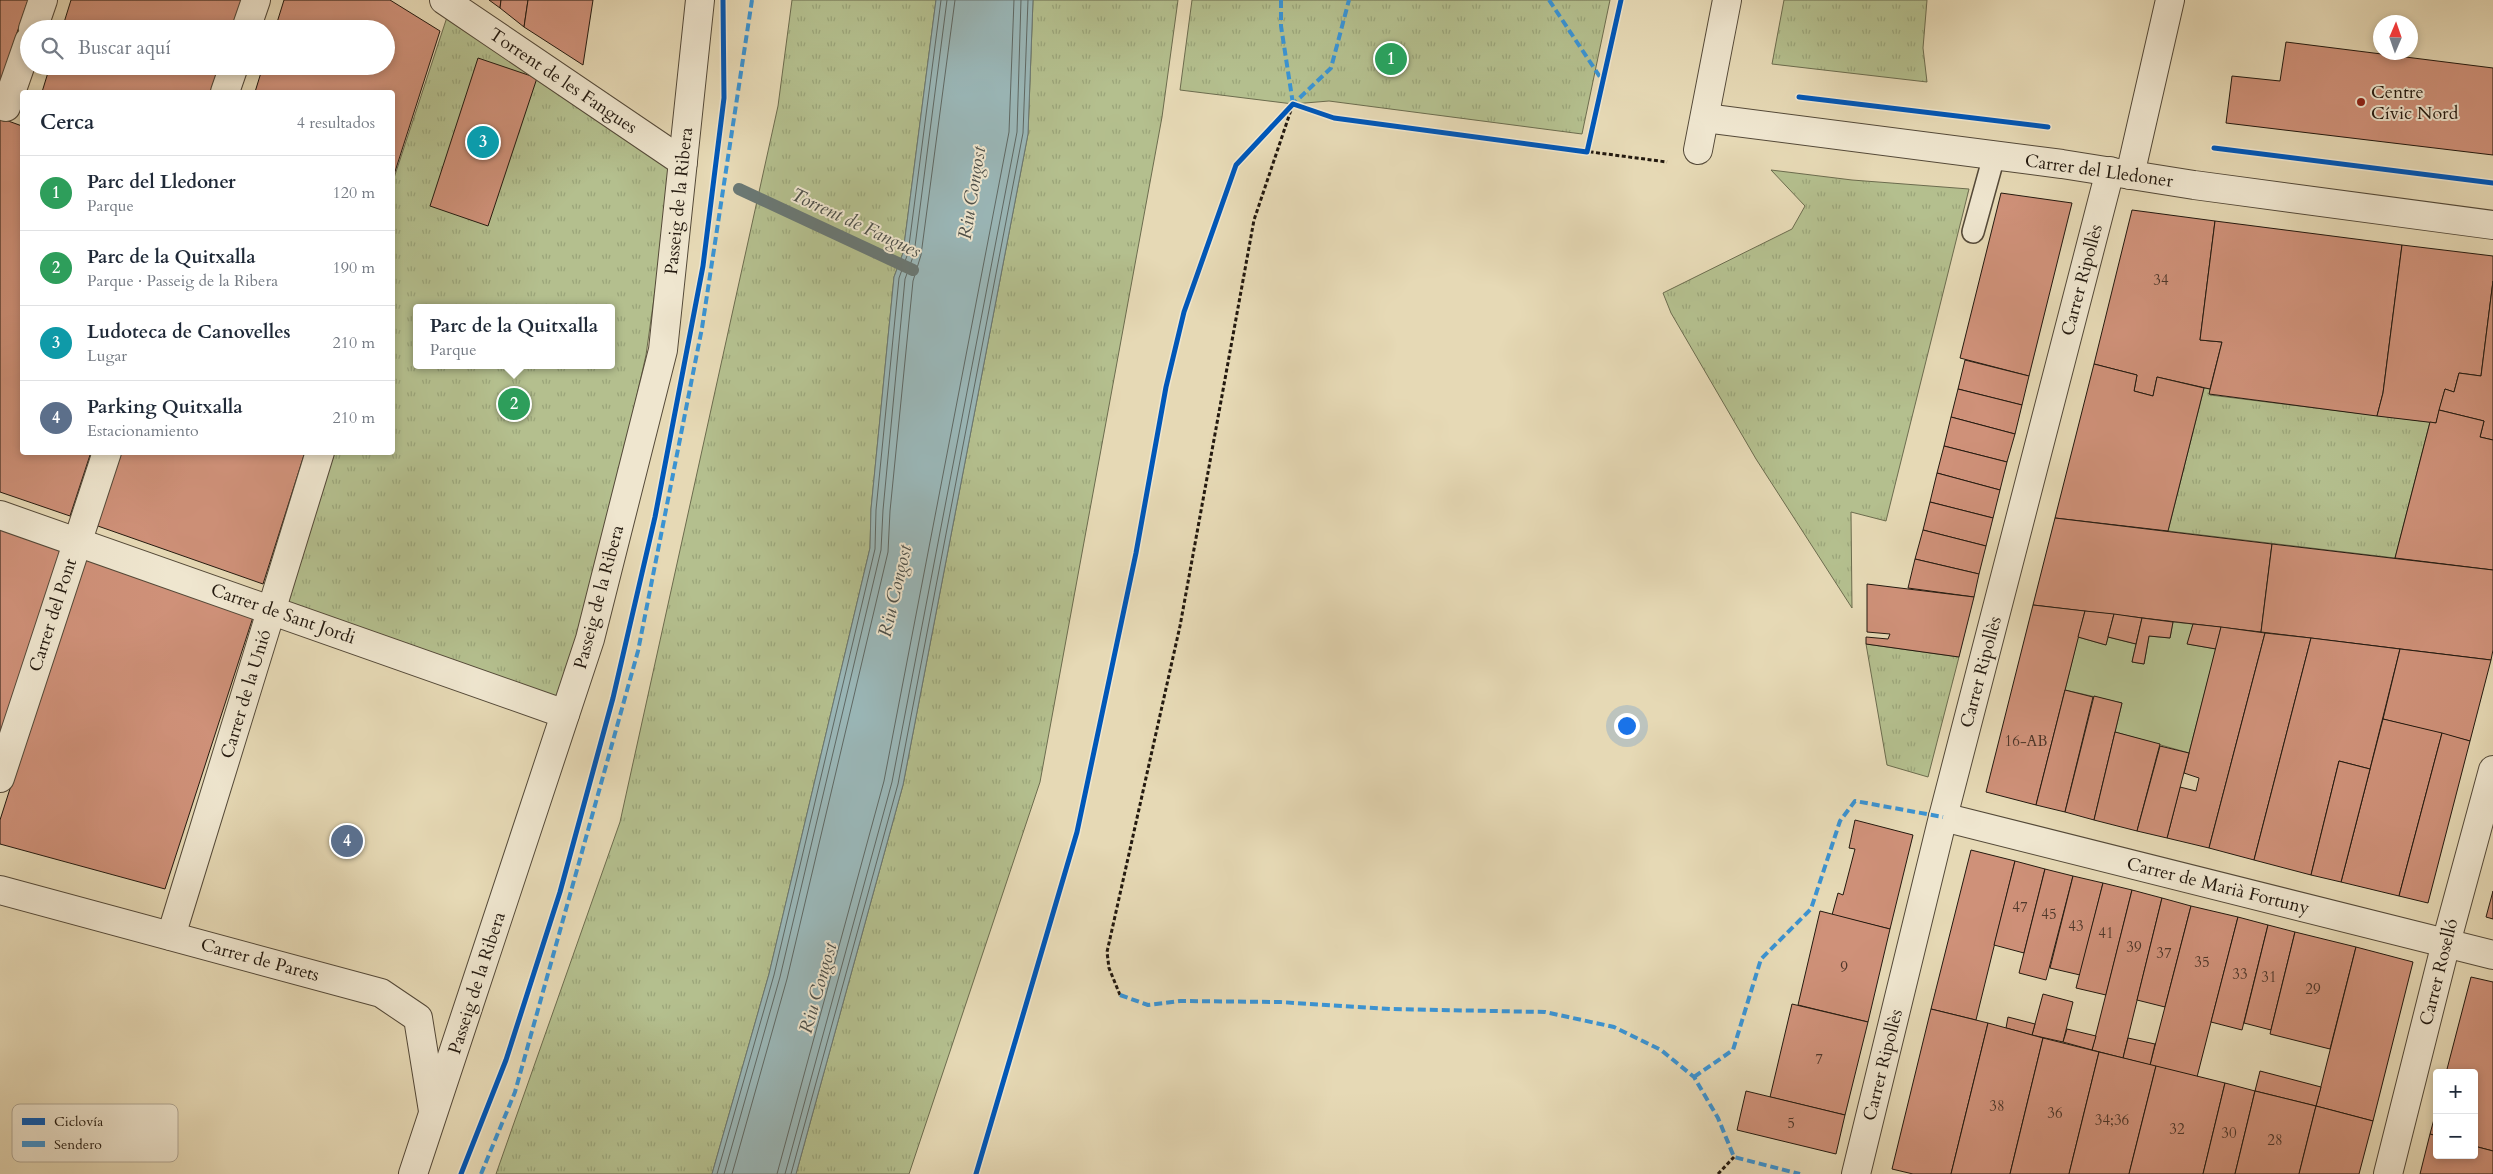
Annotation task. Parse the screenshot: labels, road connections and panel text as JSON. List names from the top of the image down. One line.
{"streets":{"street":["Torrent de les Fangues","Carrer del Lledoner","Passeig de la Ribera","Carrer Ripollès","Carrer de Sant Jordi","Carrer del Pont","Carrer de la Unió","Carrer de Marià Fortuny","Carrer de Parets","Carrer Roselló"]},"crossings":[["Torrent de les Fangues","Passeig de la Ribera"],["Carrer del Lledoner","Carrer Ripollès"],["Passeig de la Ribera","Carrer de Sant Jordi"],["Passeig de la Ribera","Carrer de Parets"],["Carrer Ripollès","Carrer de Marià Fortuny"],["Carrer de Sant Jordi","Carrer del Pont"],["Carrer de Sant Jordi","Carrer de la Unió"],["Carrer de la Unió","Carrer de Parets"],["Carrer de Marià Fortuny","Carrer Roselló"]],"water":["Riu Congost","Torrent de Fangues"],"places":["Centre Cívic Nord"],"house_numbers":["34","16-AB","47","45","43","41","39","37","35","9","33","31","29","7","38","36","34;36","5","32","30","28"],"legend":["Ciclovía","Sendero"],"north":"top","page":{"search":"Buscar aquí","pins":["1","3","2","4"],"heading":["Cerca","4 resultados"],"list":[{"mark":"1","name":"Parc del Lledoner","note":"Parque","value":"120 m"},{"mark":"2","name":"Parc de la Quitxalla","note":"Parque · Passeig de la Ribera","value":"190 m"},{"mark":"3","name":"Ludoteca de Canovelles","note":"Lugar","value":"210 m"},{"mark":"4","name":"Parking Quitxalla","note":"Estacionamiento","value":"210 m"}],"popup":["Parc de la Quitxalla","Parque"],"map_buttons":["+","−"]}}
